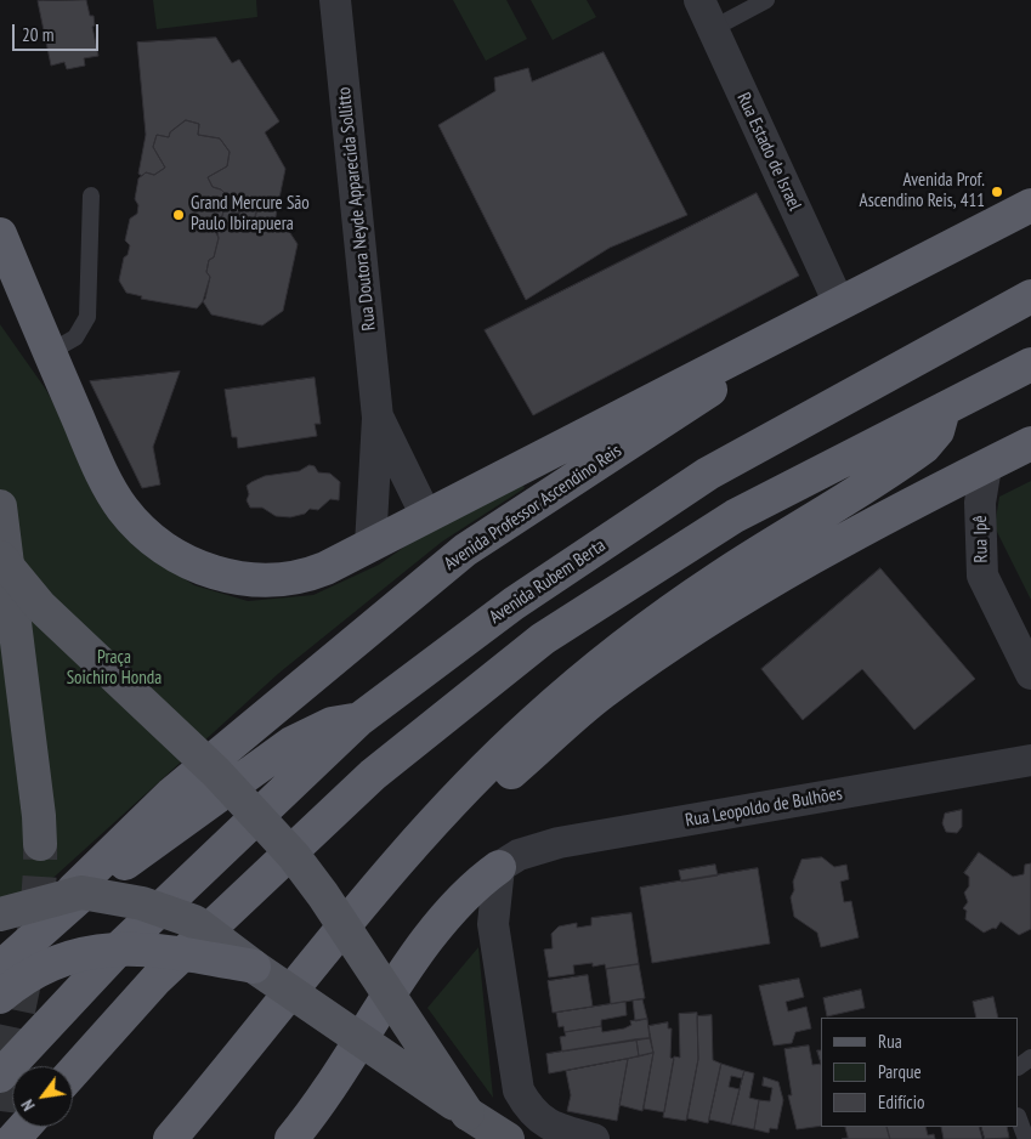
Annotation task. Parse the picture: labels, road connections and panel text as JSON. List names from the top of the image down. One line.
{"streets":{"highway":["Avenida Professor Ascendino Reis","Avenida Rubem Berta"],"street":["Rua Estado de Israel","Rua Doutora Neyde Apparecida Sollitto","Rua Ipê","Rua Leopoldo de Bulhões"]},"parks":["Praça Soichiro Honda"],"places":["Avenida Prof. Ascendino Reis, 411","Grand Mercure São Paulo Ibirapuera"],"legend":["Rua","Parque","Edifício"],"scale_bar":"20 m","north":"bottom left"}
